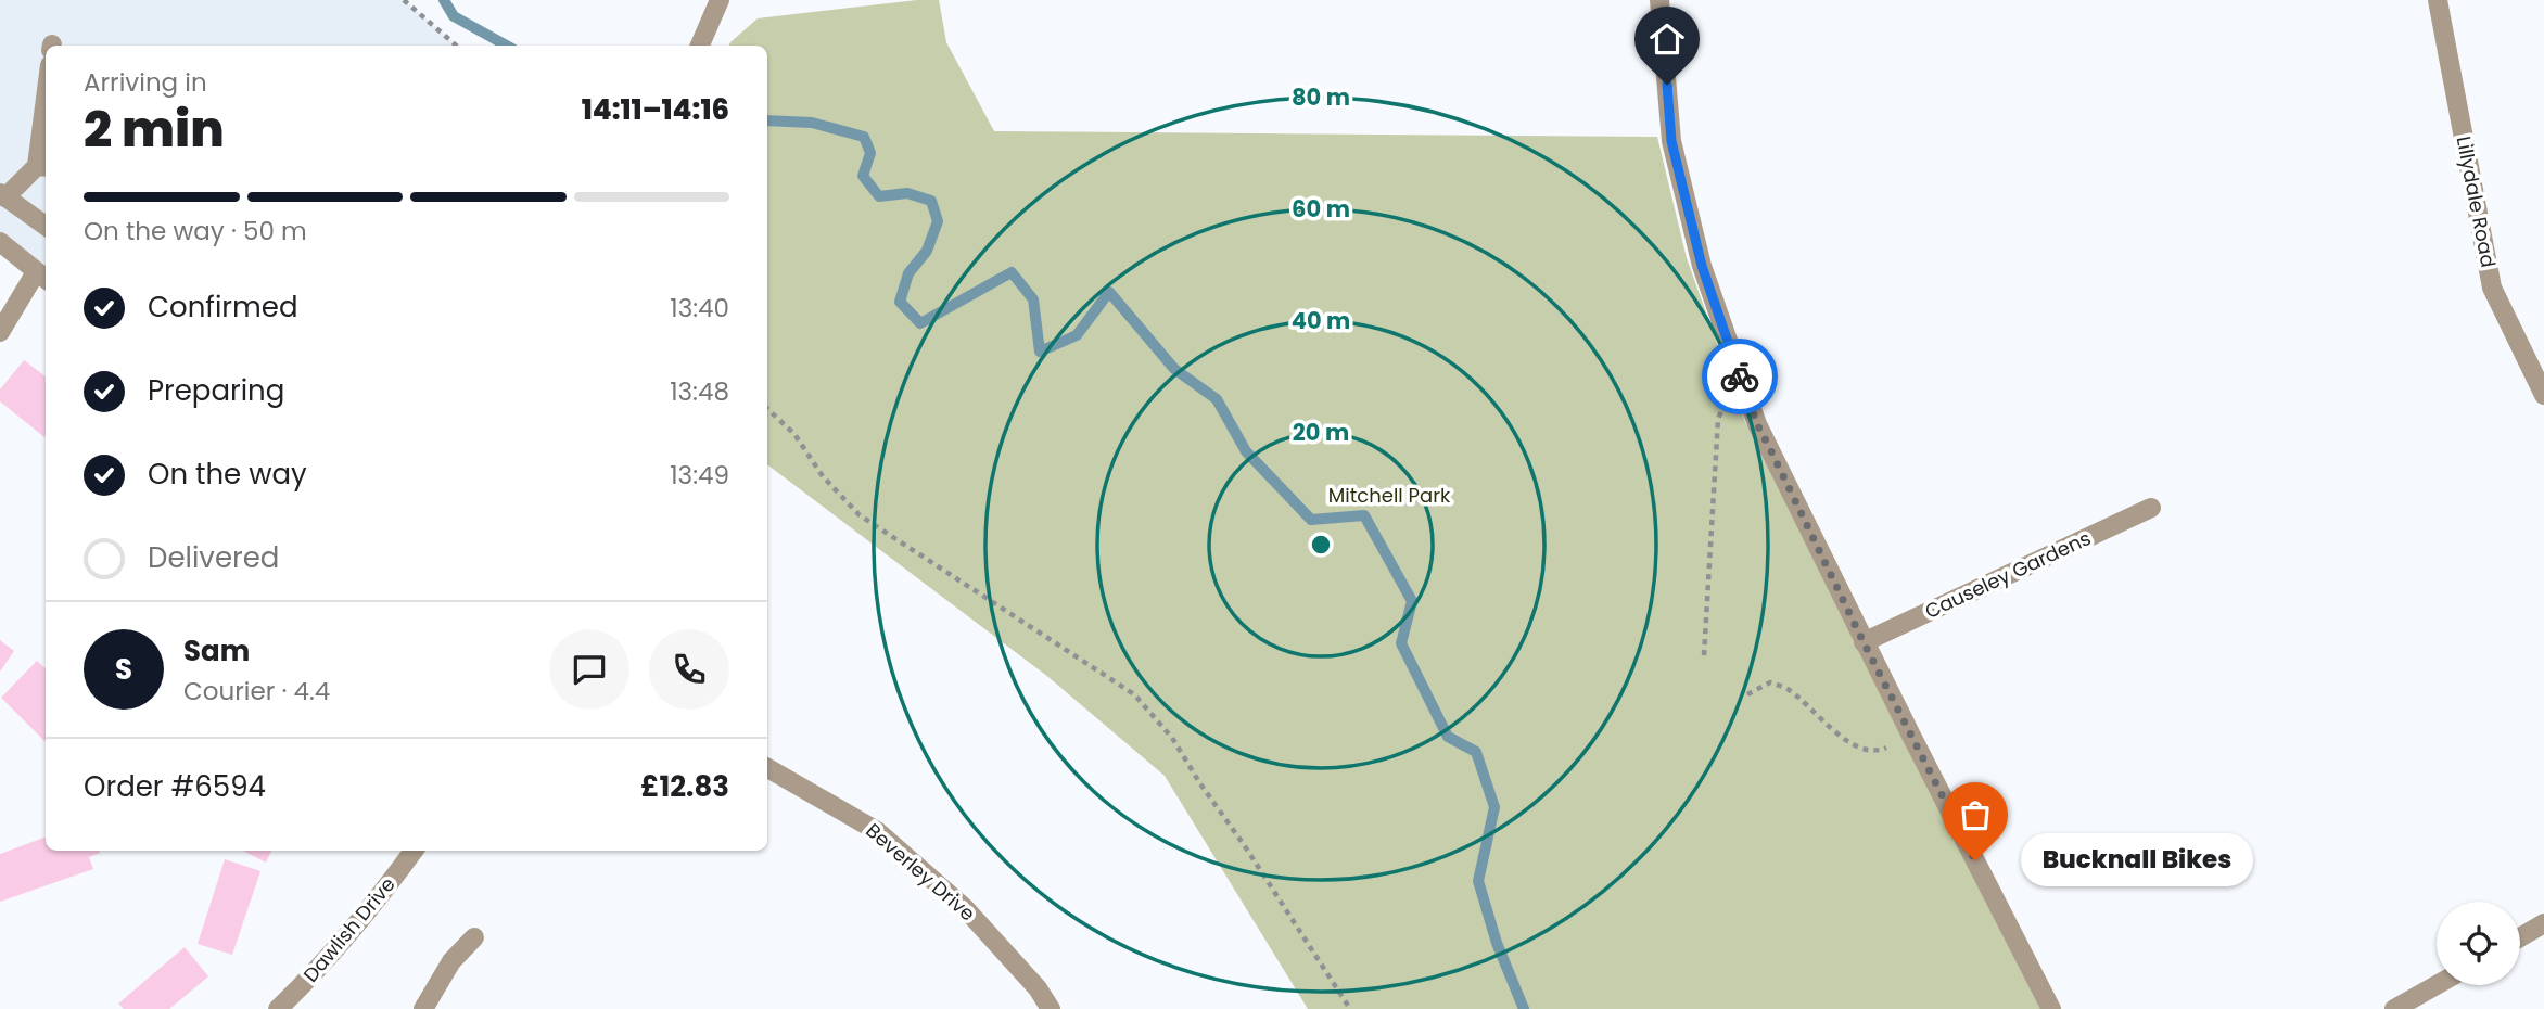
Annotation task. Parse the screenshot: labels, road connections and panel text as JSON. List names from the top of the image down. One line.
{"streets":{"street":["Lillydale Road","Causeley Gardens","Beverley Drive","Dawlish Drive"]},"parks":["Mitchell Park"],"places":["Bucknall Bikes"],"page":{"heading":["2 min","Arriving in","14:11–14:16"],"panel":["Sam","Courier · 4.4","Order #6594","£12.83"],"bar":"On the way · 50 m","list":[["Confirmed","13:40"],["Preparing","13:48"],["On the way","13:49"],"Delivered"],"round":"S","bubble":"Bucknall Bikes"},"rings":["80 m","60 m","40 m","20 m"]}
